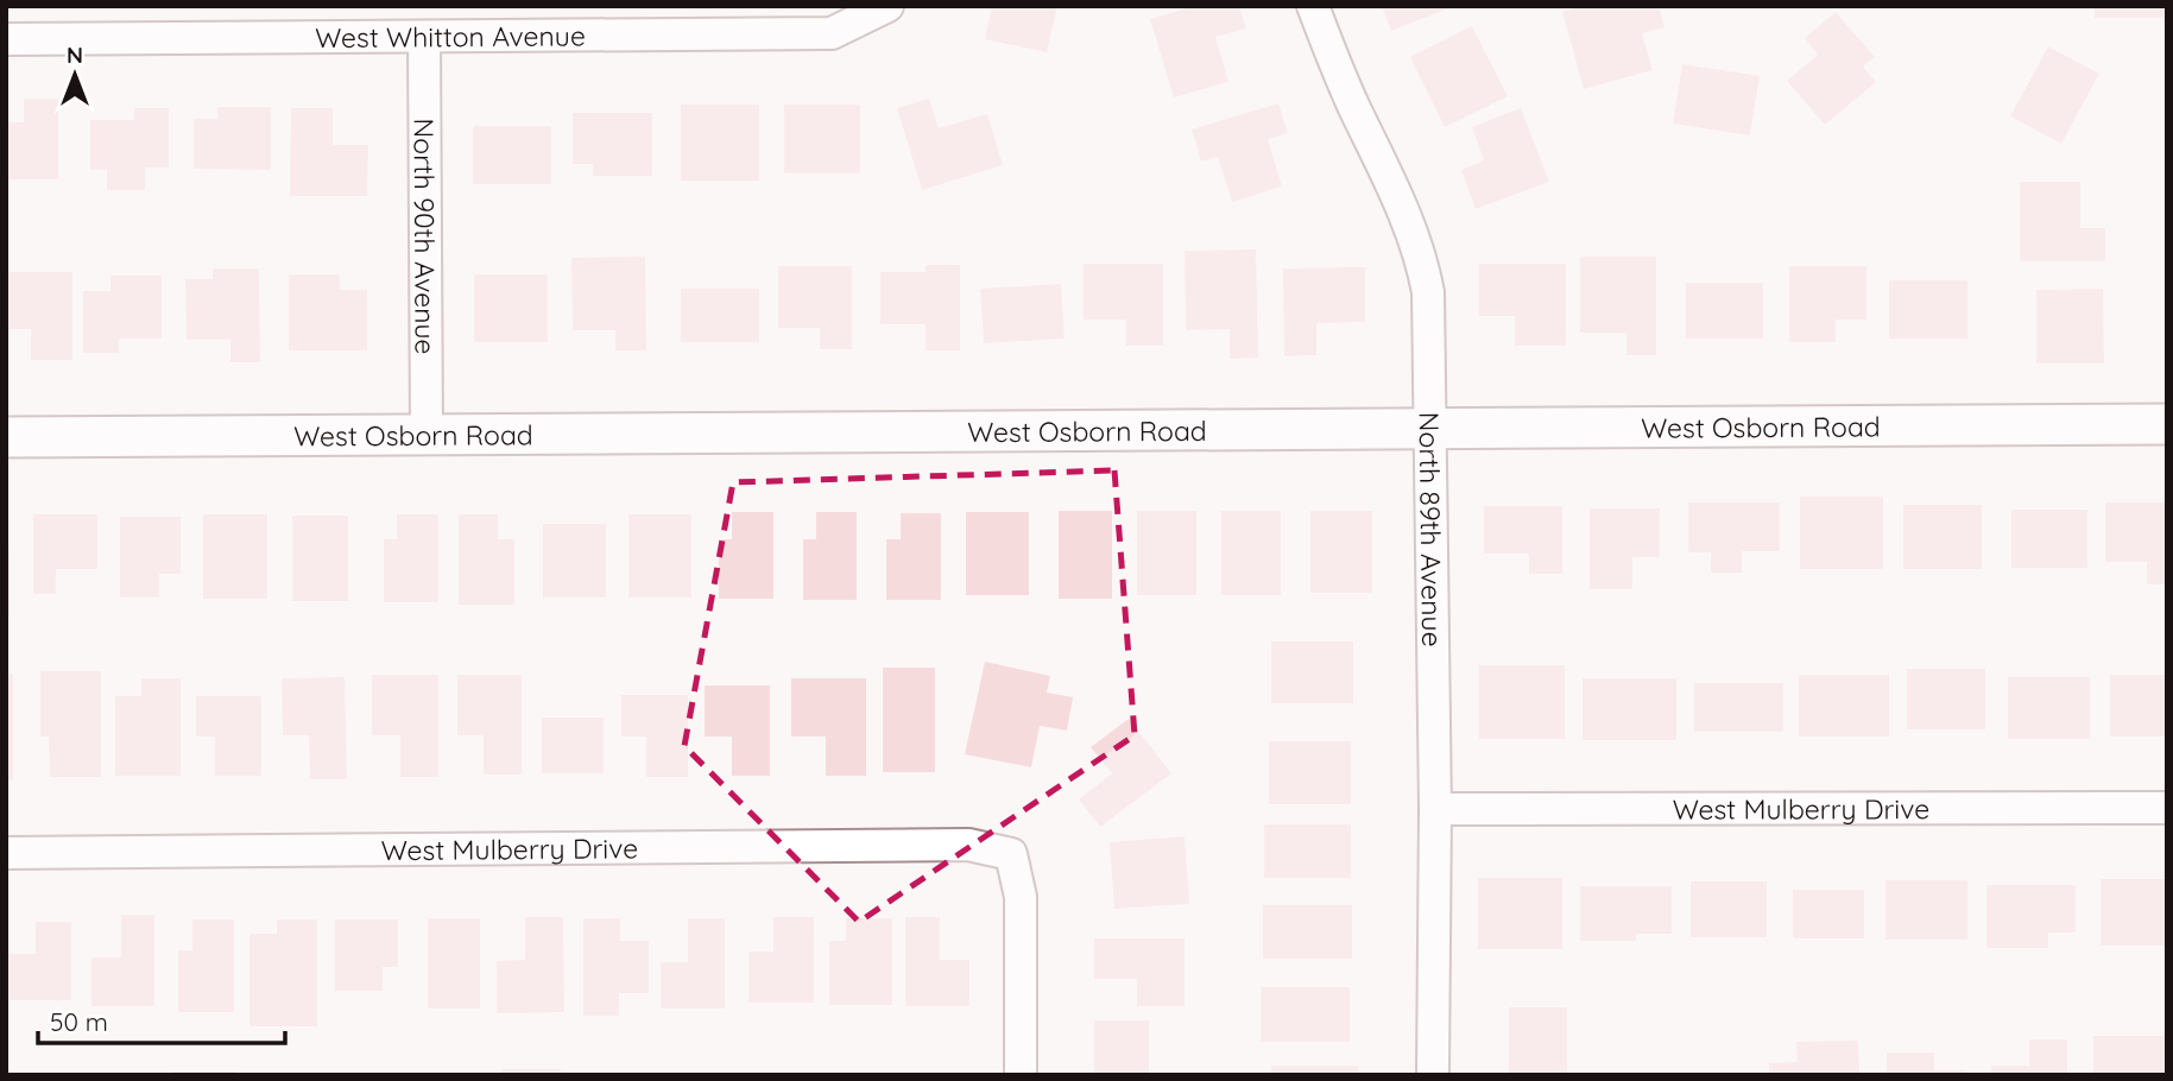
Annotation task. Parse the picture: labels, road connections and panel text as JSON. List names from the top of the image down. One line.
{"streets":{"street":["West Whitton Avenue","North 90th Avenue","West Osborn Road","North 89th Avenue","West Mulberry Drive"]},"crossings":[["West Whitton Avenue","North 90th Avenue"],["North 90th Avenue","West Osborn Road"],["West Osborn Road","North 89th Avenue"],["North 89th Avenue","West Mulberry Drive"]],"scale_bar":"50 m","north":"top"}
